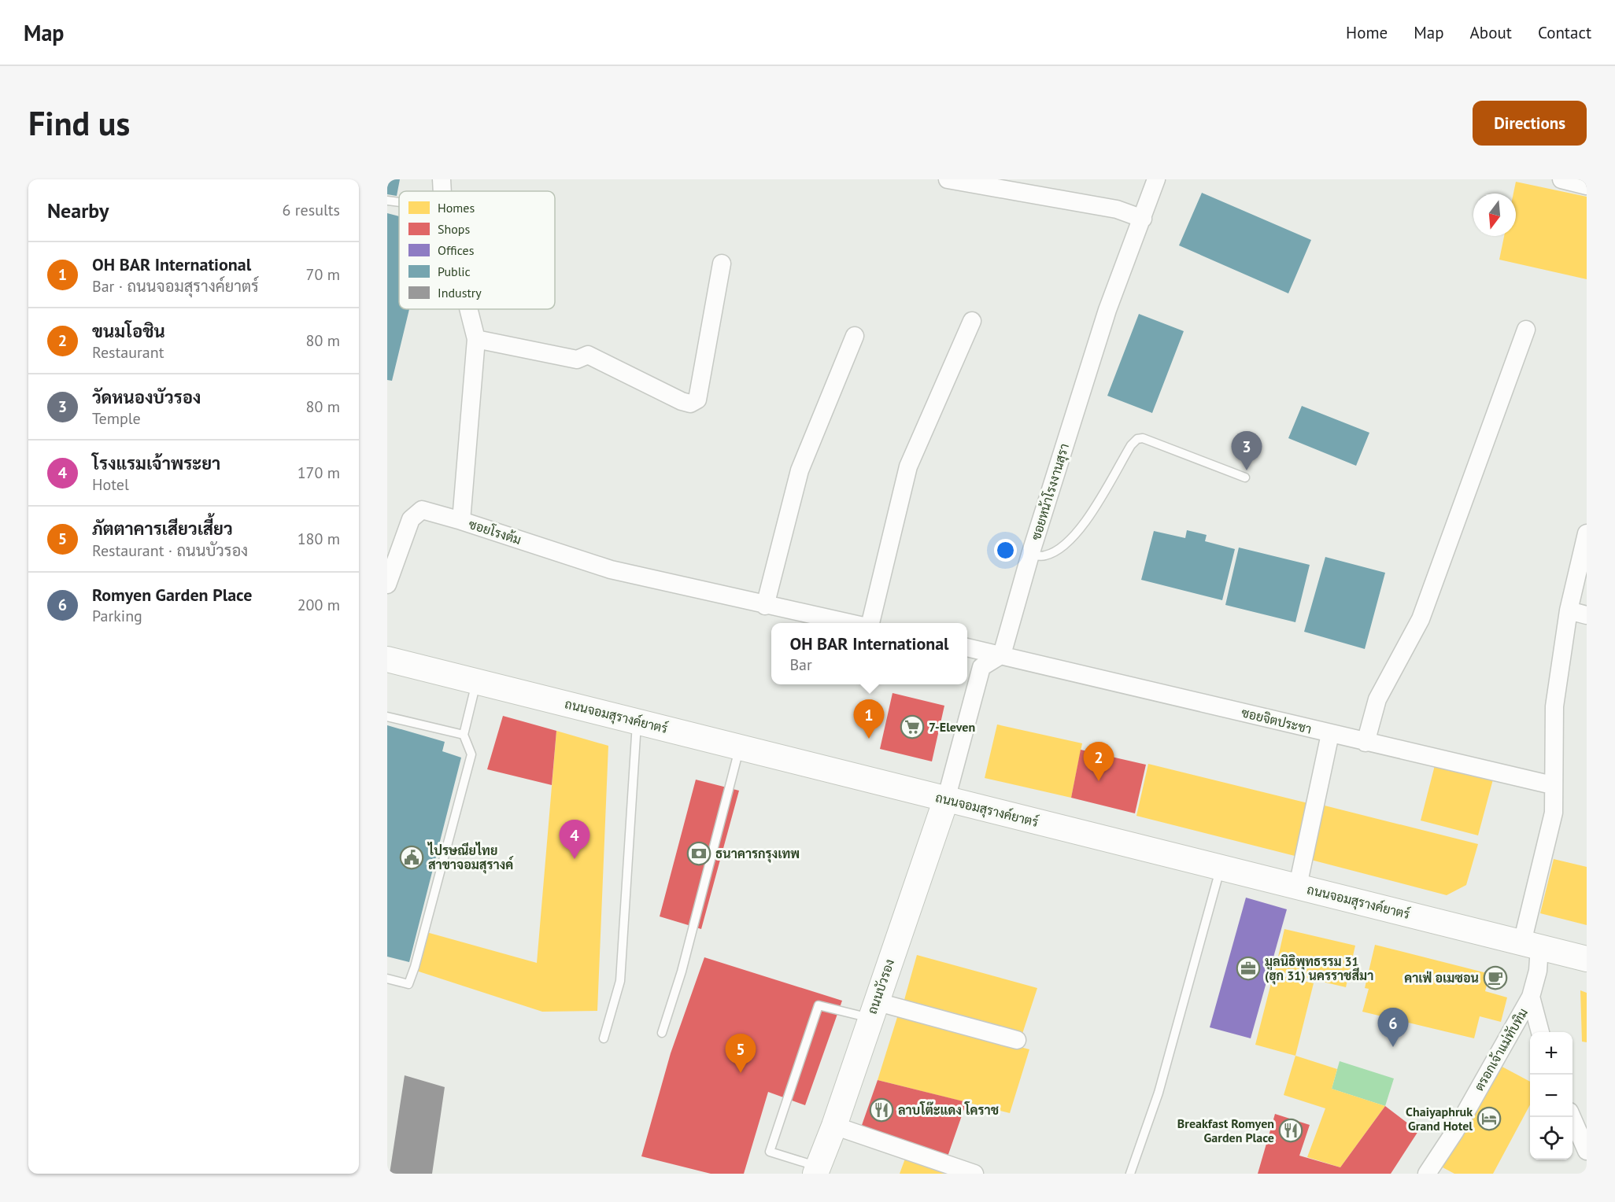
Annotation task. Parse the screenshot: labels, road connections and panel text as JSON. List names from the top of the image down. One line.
{"streets":{"main road":["ถนนจอมสุรางค์ยาตร์","ถนนบัวรอง"],"street":["ซอยหน้าโรงงานสุรา","ซอยโรงต้ม","ซอยจิตประชา","ตรอกเจ้าแม่ทับทิม"]},"crossings":[["ซอยหน้าโรงงานสุรา","ซอยจิตประชา"],["ถนนจอมสุรางค์ยาตร์","ถนนบัวรอง"]],"places":{"supermarket":["7-Eleven"],"bank":["ธนาคารกรุงเทพ"],"public building":["ไปรษณียไทย สาขาจอมสุรางค์"],"office":["มูลนิธิพุทธรรม 31 (ฮุก 31) นครราชสีมา"],"cafe":["คาเฟ่ อเมซอน"],"restaurant":["ลาบโต๊ะแดง โคราช","Breakfast Romyen Garden Place"],"hotel":["Chaiyaphruk Grand Hotel"]},"legend":["Homes","Shops","Offices","Public","Industry"],"north":"bottom","page":{"header":"Map","nav":["Home","Map","About","Contact"],"buttons":"Directions","title":"Find us","heading":["Nearby","6 results"],"list":[{"mark":"1","name":"OH BAR International","note":"Bar · ถนนจอมสุรางค์ยาตร์","value":"70 m"},{"mark":"2","name":"ขนมโอชิน","note":"Restaurant","value":"80 m"},{"mark":"3","name":"วัดหนองบัวรอง","note":"Temple","value":"80 m"},{"mark":"4","name":"โรงแรมเจ้าพระยา","note":"Hotel","value":"170 m"},{"mark":"5","name":"ภัตตาคารเสียวเสี้ยว","note":"Restaurant · ถนนบัวรอง","value":"180 m"},{"mark":"6","name":"Romyen Garden Place","note":"Parking","value":"200 m"}],"pins":["3","1","2","4","6","5"],"popup":["OH BAR International","Bar"],"map_buttons":["+","−"]}}
